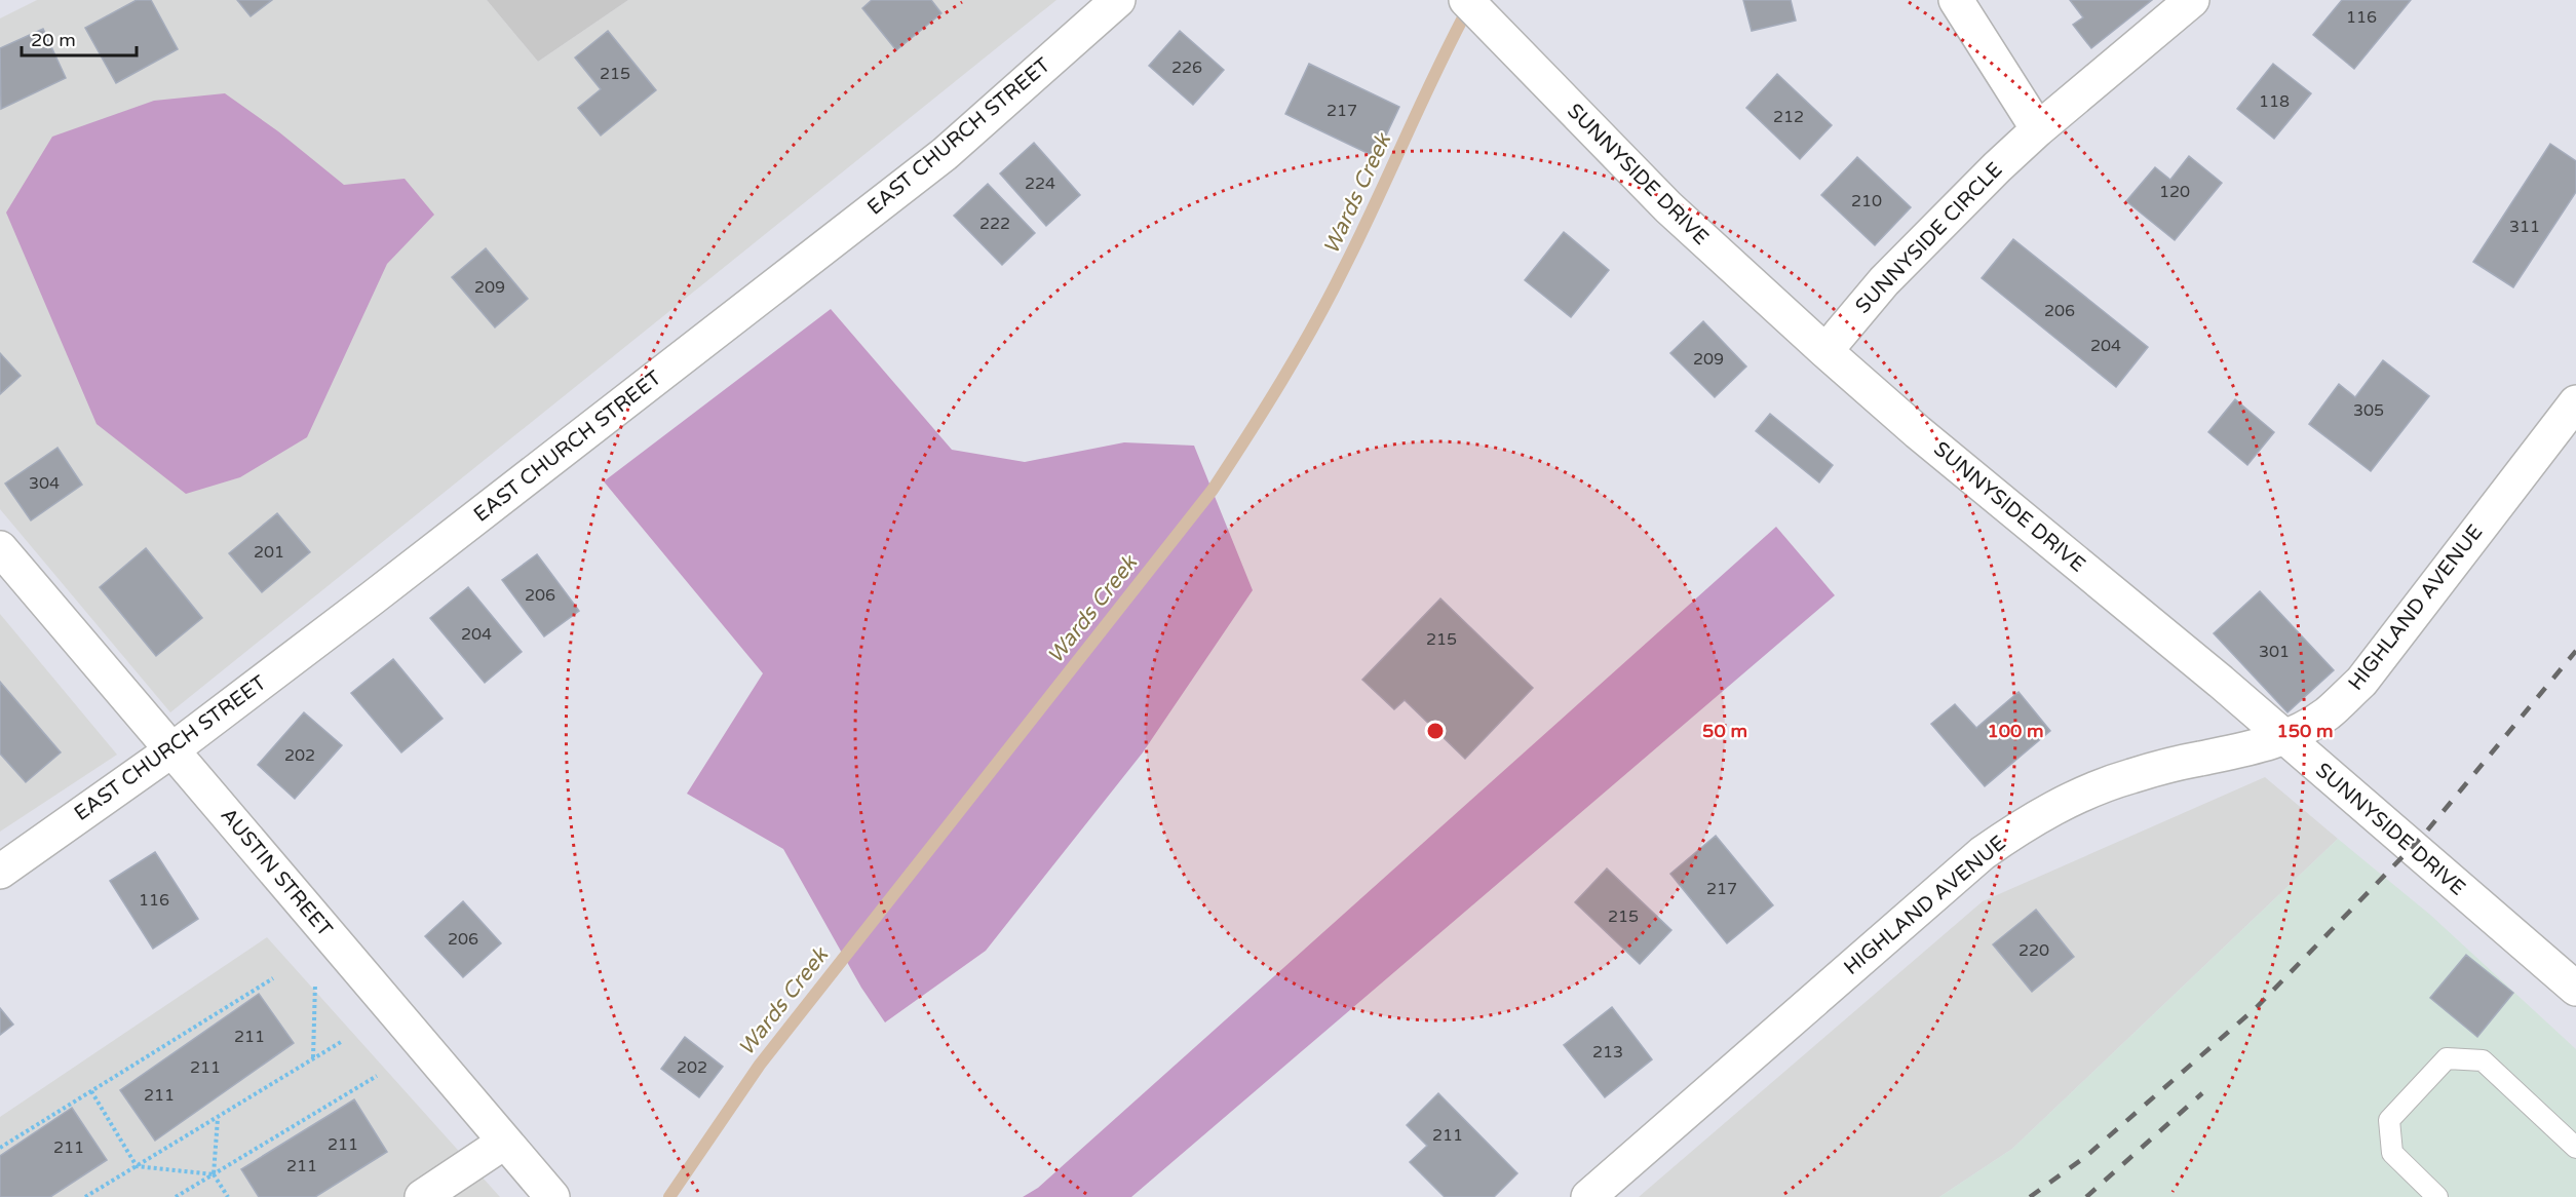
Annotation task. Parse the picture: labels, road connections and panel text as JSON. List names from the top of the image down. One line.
{"streets":{"street":["EAST CHURCH STREET","SUNNYSIDE DRIVE","SUNNYSIDE CIRCLE","HIGHLAND AVENUE","AUSTIN STREET"]},"crossings":[["EAST CHURCH STREET","AUSTIN STREET"],["SUNNYSIDE DRIVE","SUNNYSIDE CIRCLE"],["SUNNYSIDE DRIVE","HIGHLAND AVENUE"]],"water":["Wards Creek"],"house_numbers":["116","226","215","118","217","212","224","120","210","222","311","209","206","204","209","305","304","201","206","204","215","301","202","217","116","215","206","220","211","213","211","202","211","211","211","211","211"],"scale_bar":"20 m","rings":["50 m","100 m","150 m"]}
